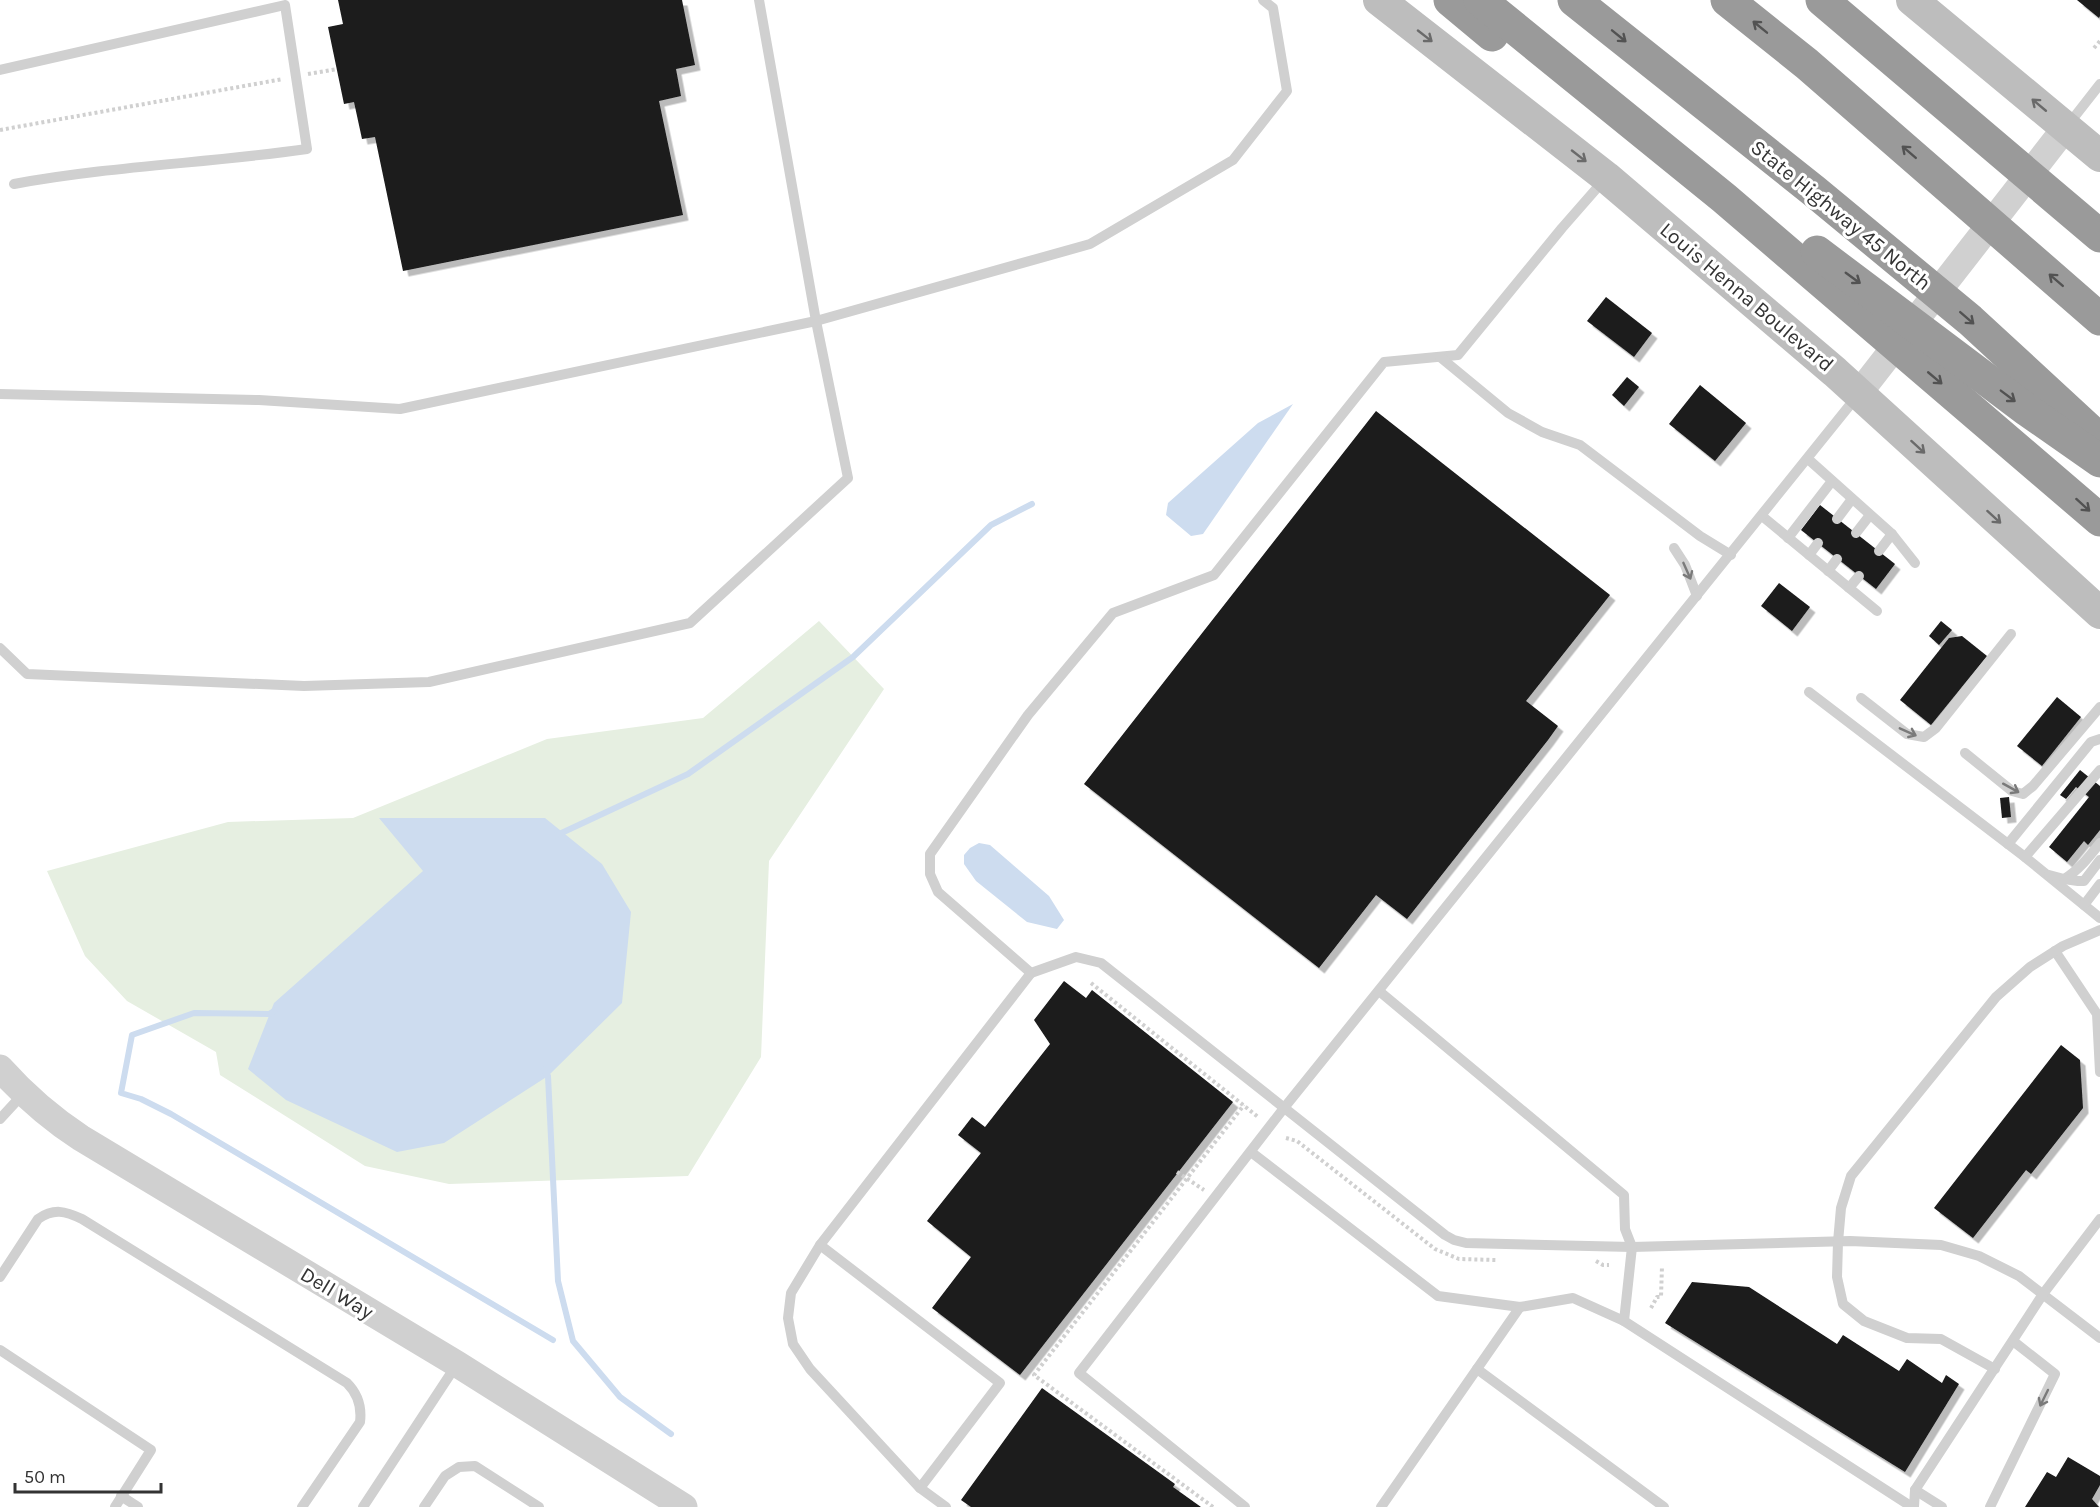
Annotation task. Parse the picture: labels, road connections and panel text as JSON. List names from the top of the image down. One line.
{"streets":{"highway":["State Highway 45 North"],"main road":["Louis Henna Boulevard"],"street":["Dell Way"]},"one_way":["Louis Henna Boulevard"],"scale_bar":"50 m"}
